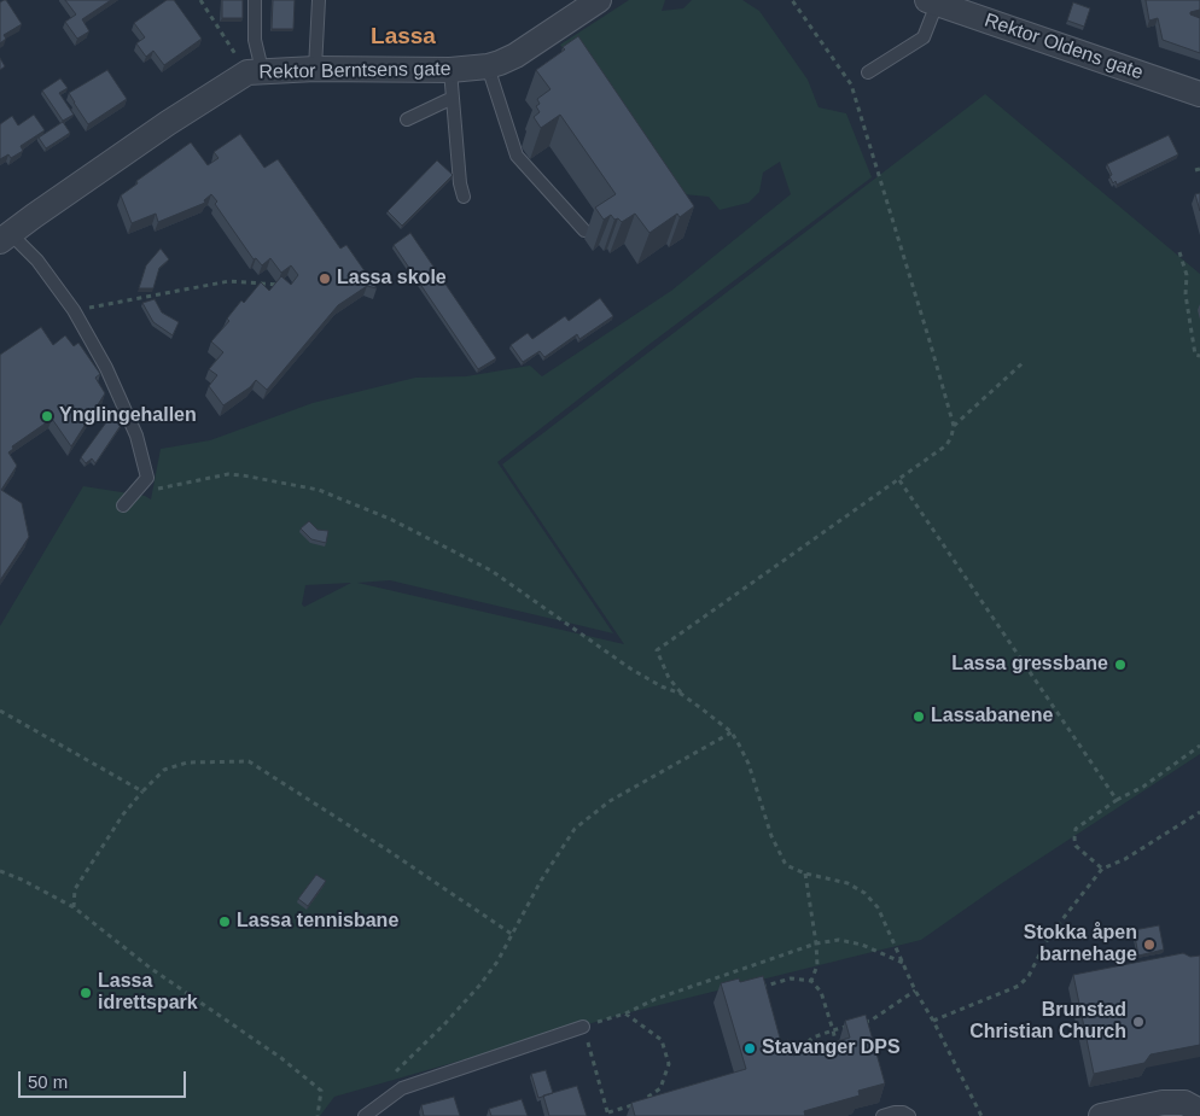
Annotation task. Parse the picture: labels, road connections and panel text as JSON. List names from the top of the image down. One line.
{"streets":{"street":["Rektor Oldens gate","Rektor Berntsens gate"]},"districts":["Lassa"],"places":["Lassa skole","Ynglingehallen","Lassa gressbane","Lassabanene","Lassa tennisbane","Stokka åpen barnehage","Lassa idrettspark","Brunstad Christian Church","Stavanger DPS"],"scale_bar":"50 m"}
